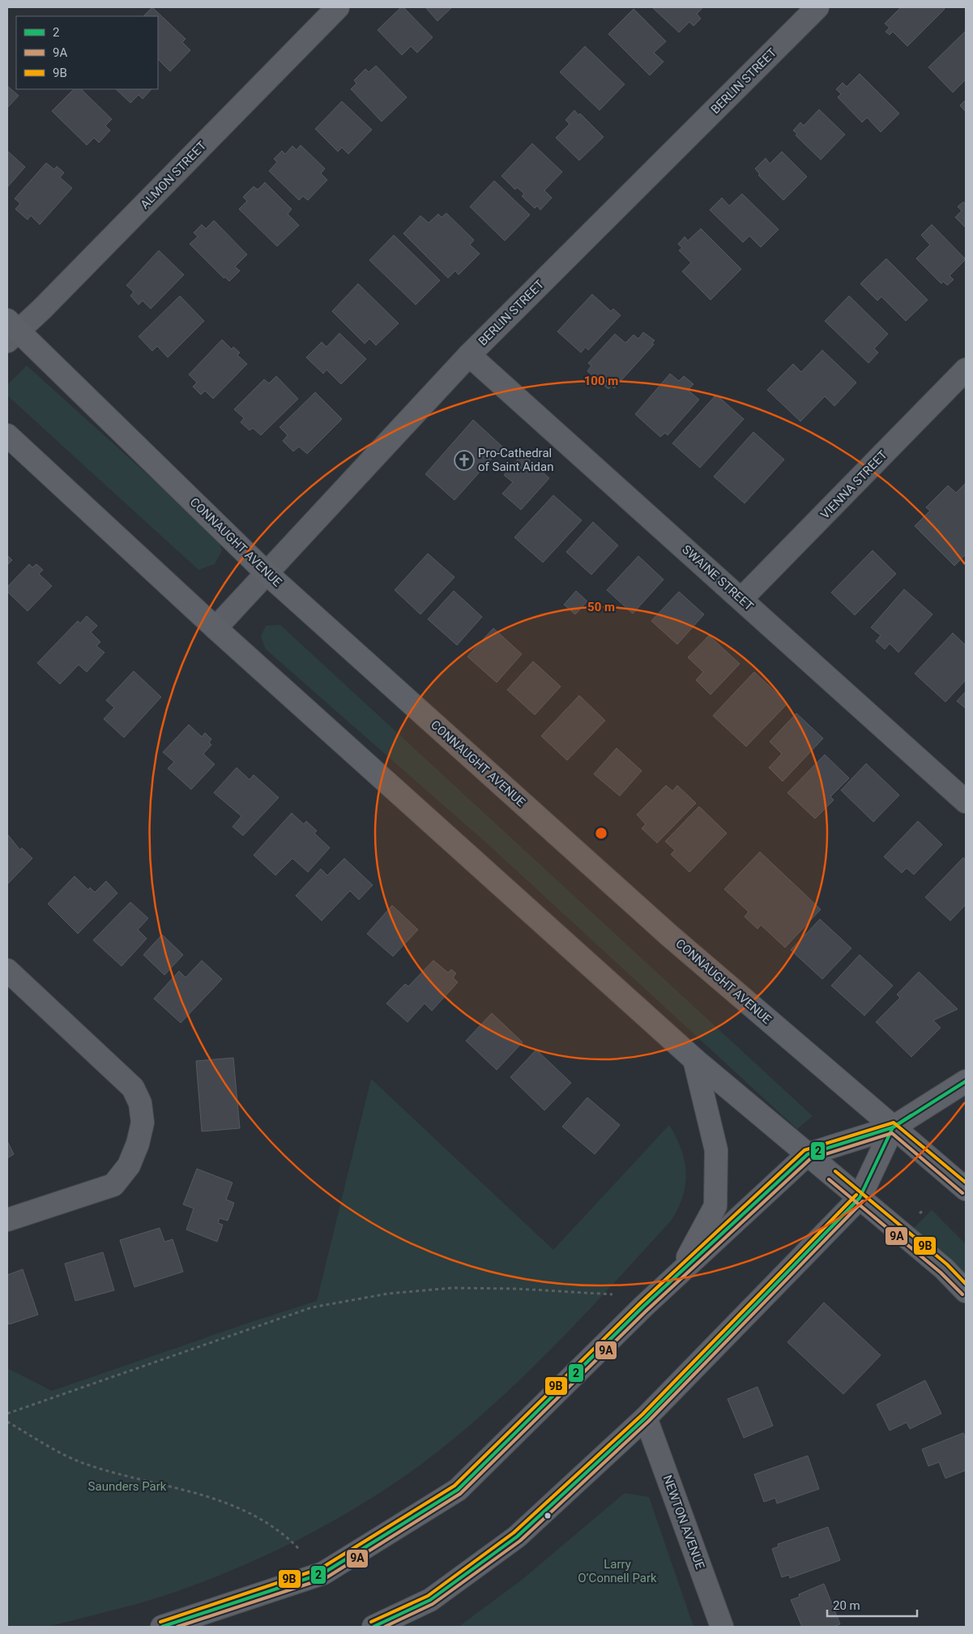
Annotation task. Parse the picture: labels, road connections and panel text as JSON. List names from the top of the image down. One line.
{"streets":{"main road":["CONNAUGHT AVENUE"],"street":["BERLIN STREET","ALMON STREET","VIENNA STREET","SWAINE STREET","NEWTON AVENUE"]},"crossings":[["BERLIN STREET","CONNAUGHT AVENUE"],["BERLIN STREET","SWAINE STREET"],["ALMON STREET","CONNAUGHT AVENUE"],["VIENNA STREET","SWAINE STREET"]],"parks":["Saunders Park","Larry O’Connell Park"],"places":{"church":["Pro-Cathedral of Saint Aidan"]},"lines":["transit line 2","transit line 9B","transit line 9A"],"legend":["2","9A","9B"],"scale_bar":"20 m","rings":["100 m","50 m"]}
